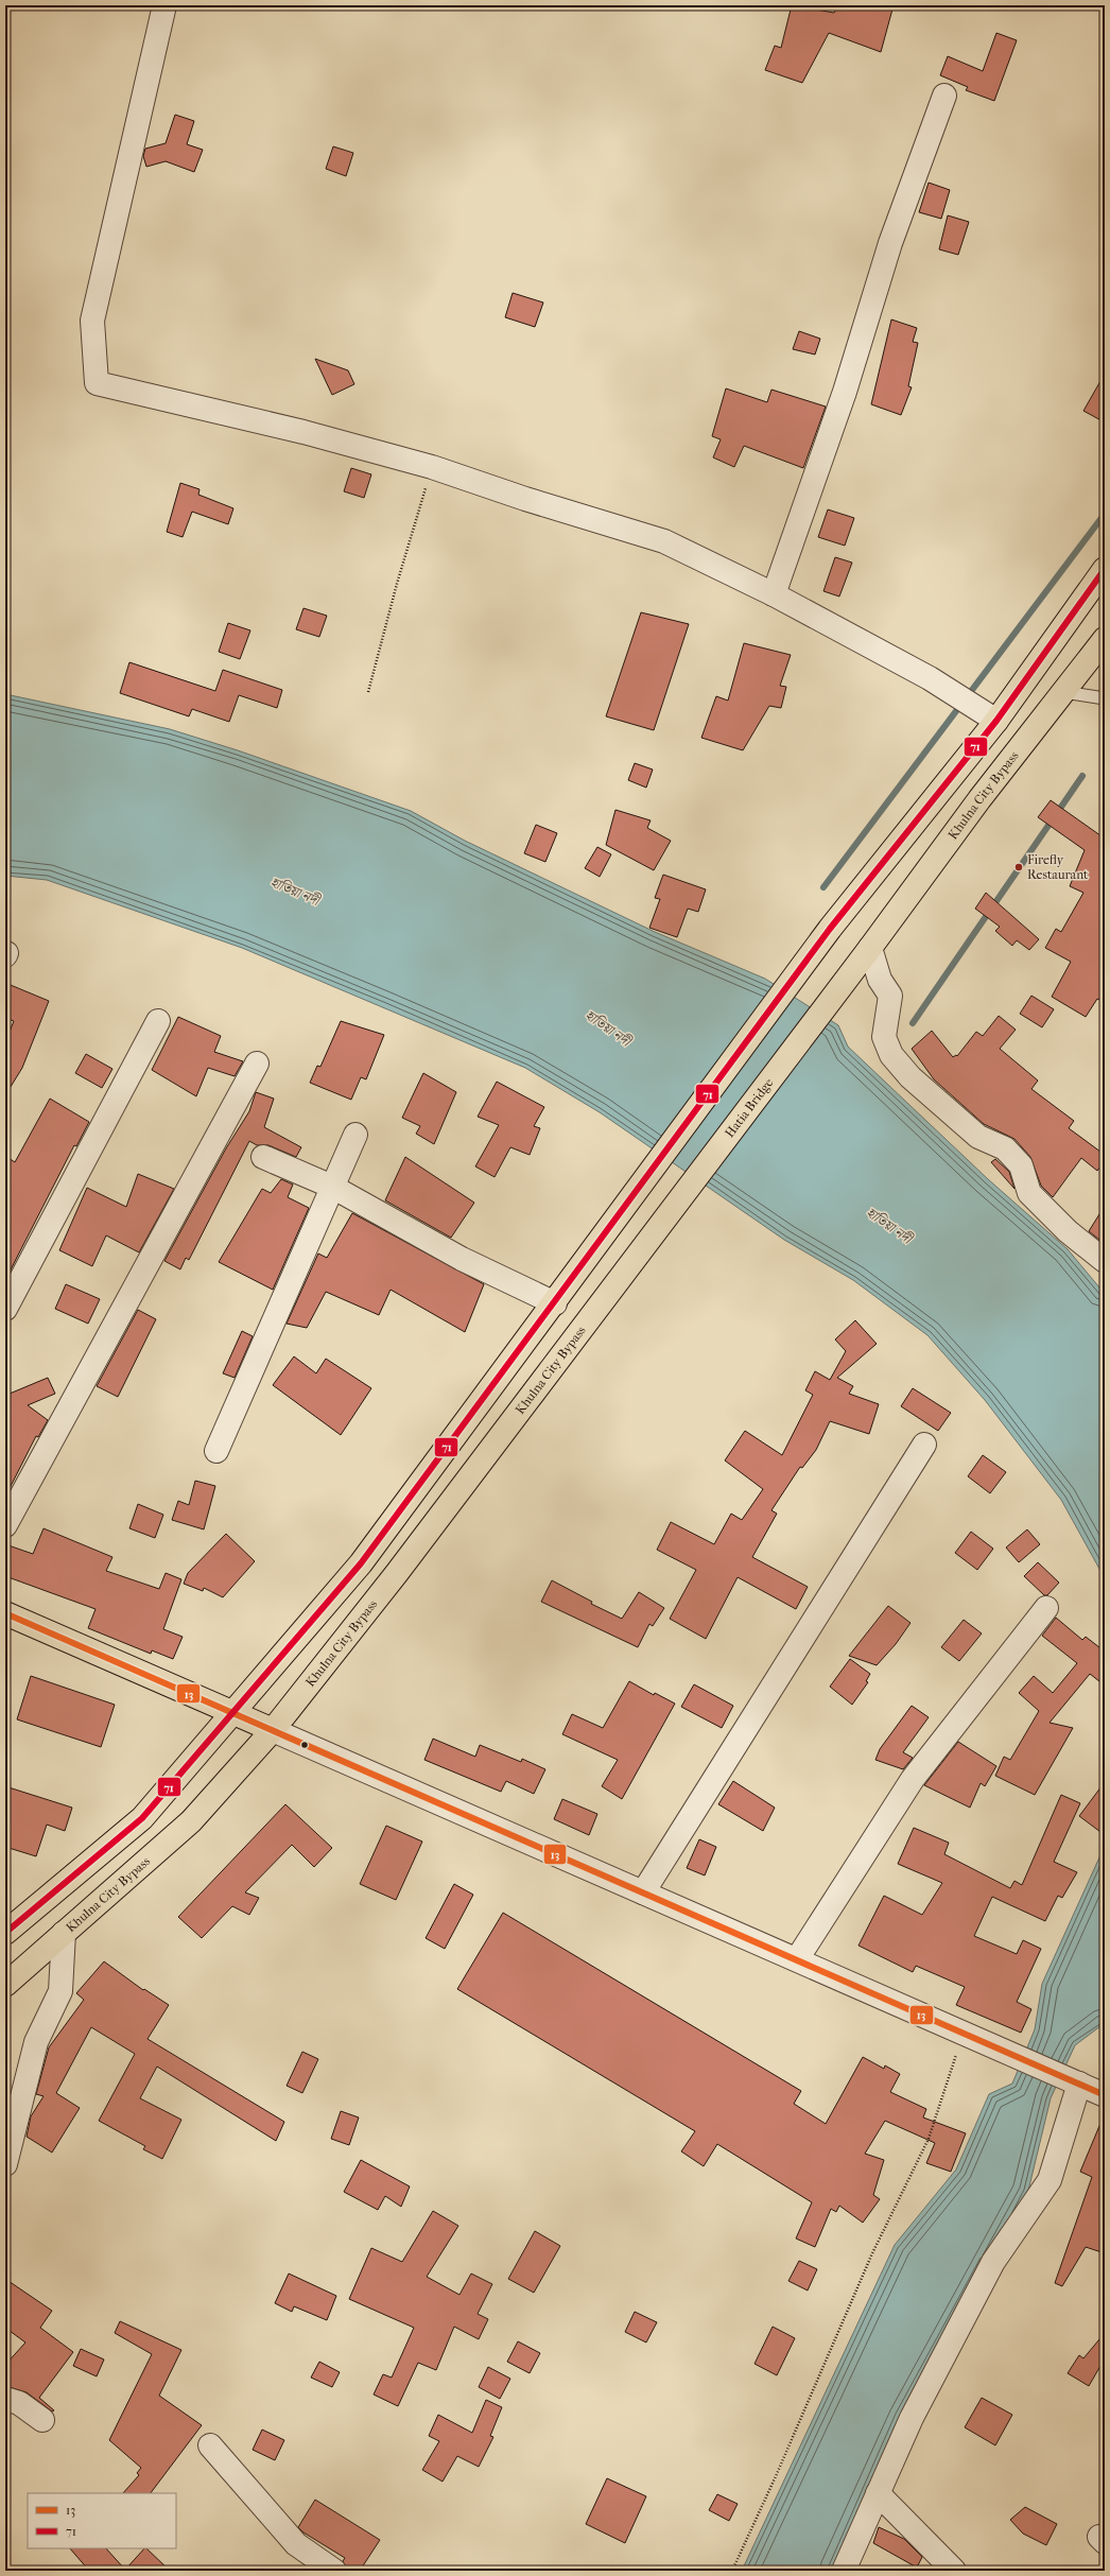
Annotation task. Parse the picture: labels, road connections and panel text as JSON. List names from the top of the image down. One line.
{"streets":{"main road":["Khulna City Bypass","Hatia Bridge"]},"crossings":[["Khulna City Bypass","Hatia Bridge"]],"water":["হাতিয়া নদী"],"places":["Firefly Restaurant"],"lines":["transit line 71","transit line 13"],"legend":["13","71"]}
